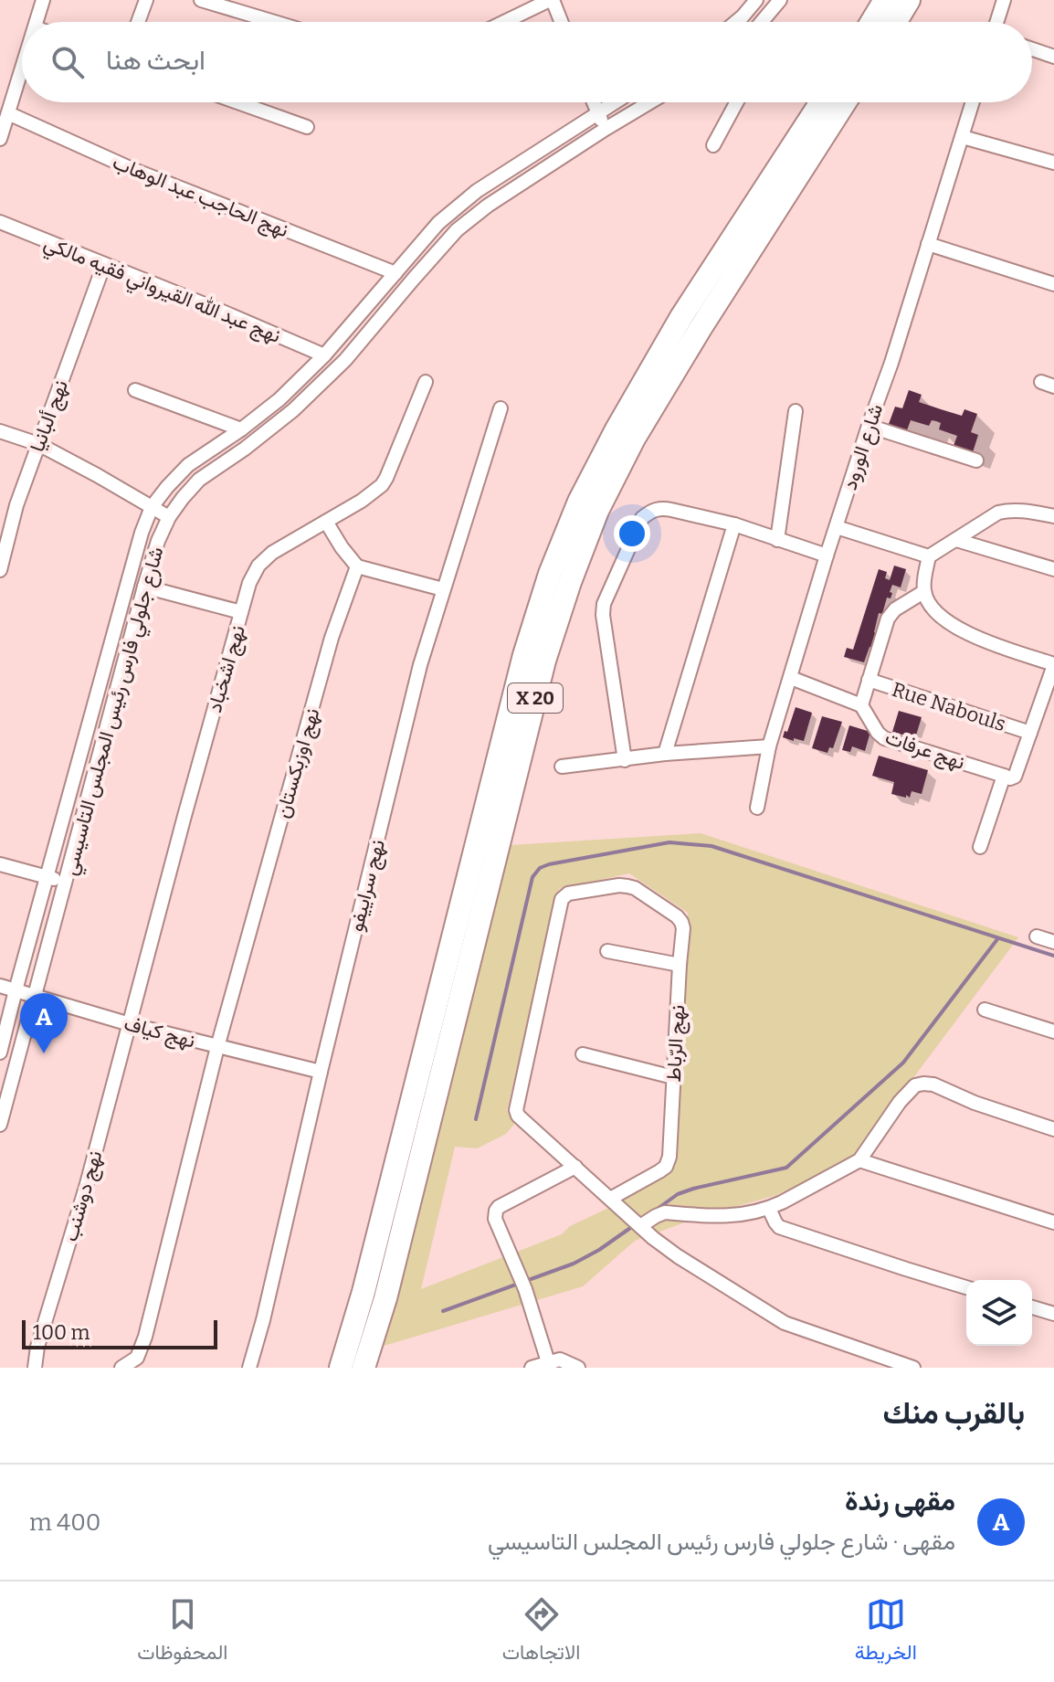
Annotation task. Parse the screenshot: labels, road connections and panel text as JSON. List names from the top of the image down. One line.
{"streets":{"highway":["X 20"],"street":["نهج الحاجب عبد الوهاب","نهج عبد الله القيرواني فقيه مالكي","نهج ألبانيا","شارع الورود","نهج اشخباد","Rue Nabouls","شارع جلولي فارس رئيس المجلس التاسيسي","نهج عرفات","نهج اوزبكستان","نهج سراييفو","نهج كياف","نهج الرّباط","نهج دوشنب"]},"crossings":[["نهج الحاجب عبد الوهاب","شارع جلولي فارس رئيس المجلس التاسيسي"],["نهج عبد الله القيرواني فقيه مالكي","نهج ألبانيا"],["نهج عبد الله القيرواني فقيه مالكي","شارع جلولي فارس رئيس المجلس التاسيسي"],["نهج اشخباد","نهج كياف"],["نهج اشخباد","نهج دوشنب"],["شارع جلولي فارس رئيس المجلس التاسيسي","نهج كياف"],["نهج اوزبكستان","نهج كياف"],["نهج سراييفو","نهج كياف"],["نهج كياف","نهج دوشنب"]],"scale_bar":"100 m","page":{"search":"ابحث هنا","pins":"A","scale":"100 m","heading":"بالقرب منك","list":[{"mark":"A","name":"مقهى رندة","note":"مقهى · شارع جلولي فارس رئيس المجلس التاسيسي","value":"400 m"}],"nav":["الخريطة","الاتجاهات","المحفوظات"]}}
